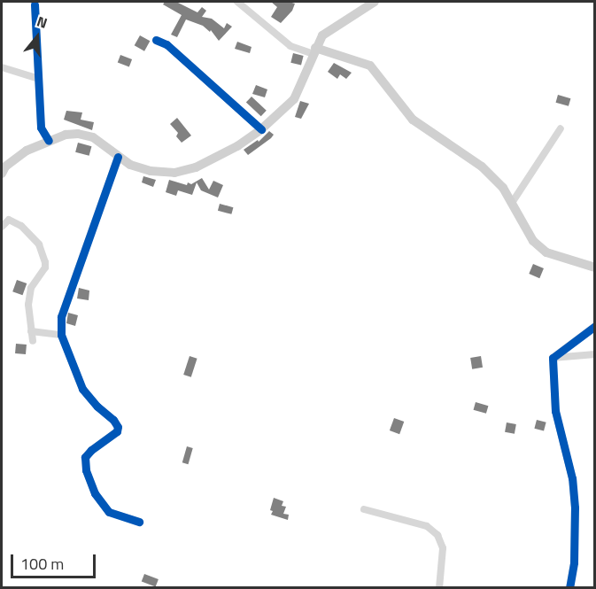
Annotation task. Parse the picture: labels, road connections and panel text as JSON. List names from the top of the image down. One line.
{"scale_bar":"100 m","north":"top"}
